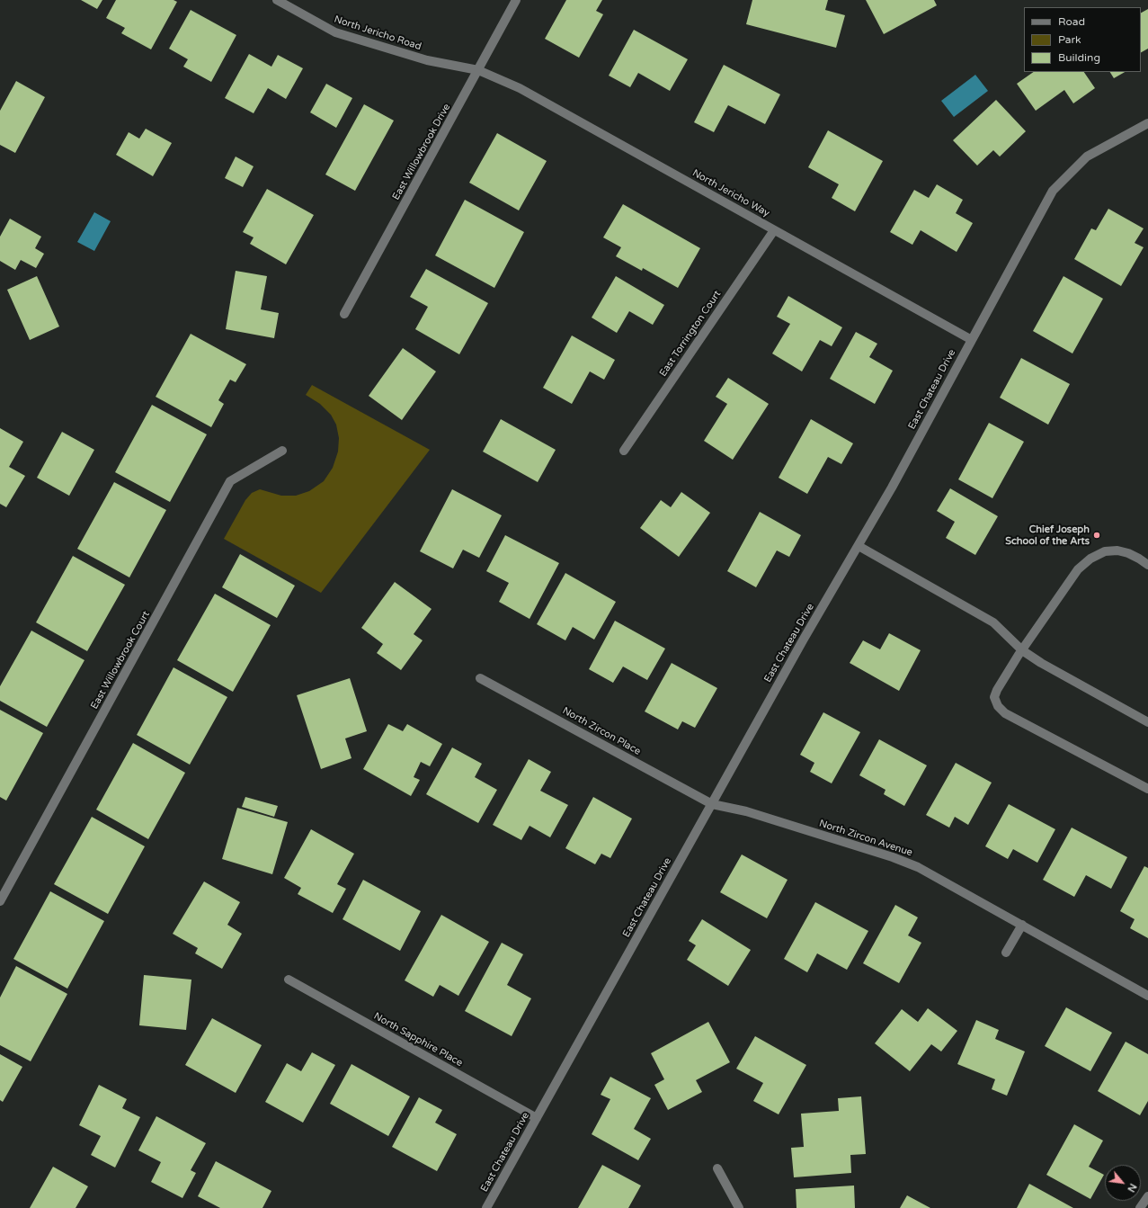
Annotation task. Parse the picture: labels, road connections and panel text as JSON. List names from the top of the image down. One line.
{"streets":{"street":["North Jericho Road","East Willowbrook Drive","North Jericho Way","East Torrington Court","East Chateau Drive","East Willowbrook Court","North Zircon Place","North Zircon Avenue","North Sapphire Place"]},"crossings":[["North Jericho Road","East Willowbrook Drive"],["North Jericho Road","North Jericho Way"],["East Willowbrook Drive","North Jericho Way"],["North Jericho Way","East Torrington Court"],["North Jericho Way","East Chateau Drive"],["East Chateau Drive","North Zircon Place"],["East Chateau Drive","North Zircon Avenue"],["East Chateau Drive","North Sapphire Place"],["North Zircon Place","North Zircon Avenue"]],"places":["Chief Joseph School of the Arts"],"legend":["Road","Park","Building"],"north":"bottom right"}
